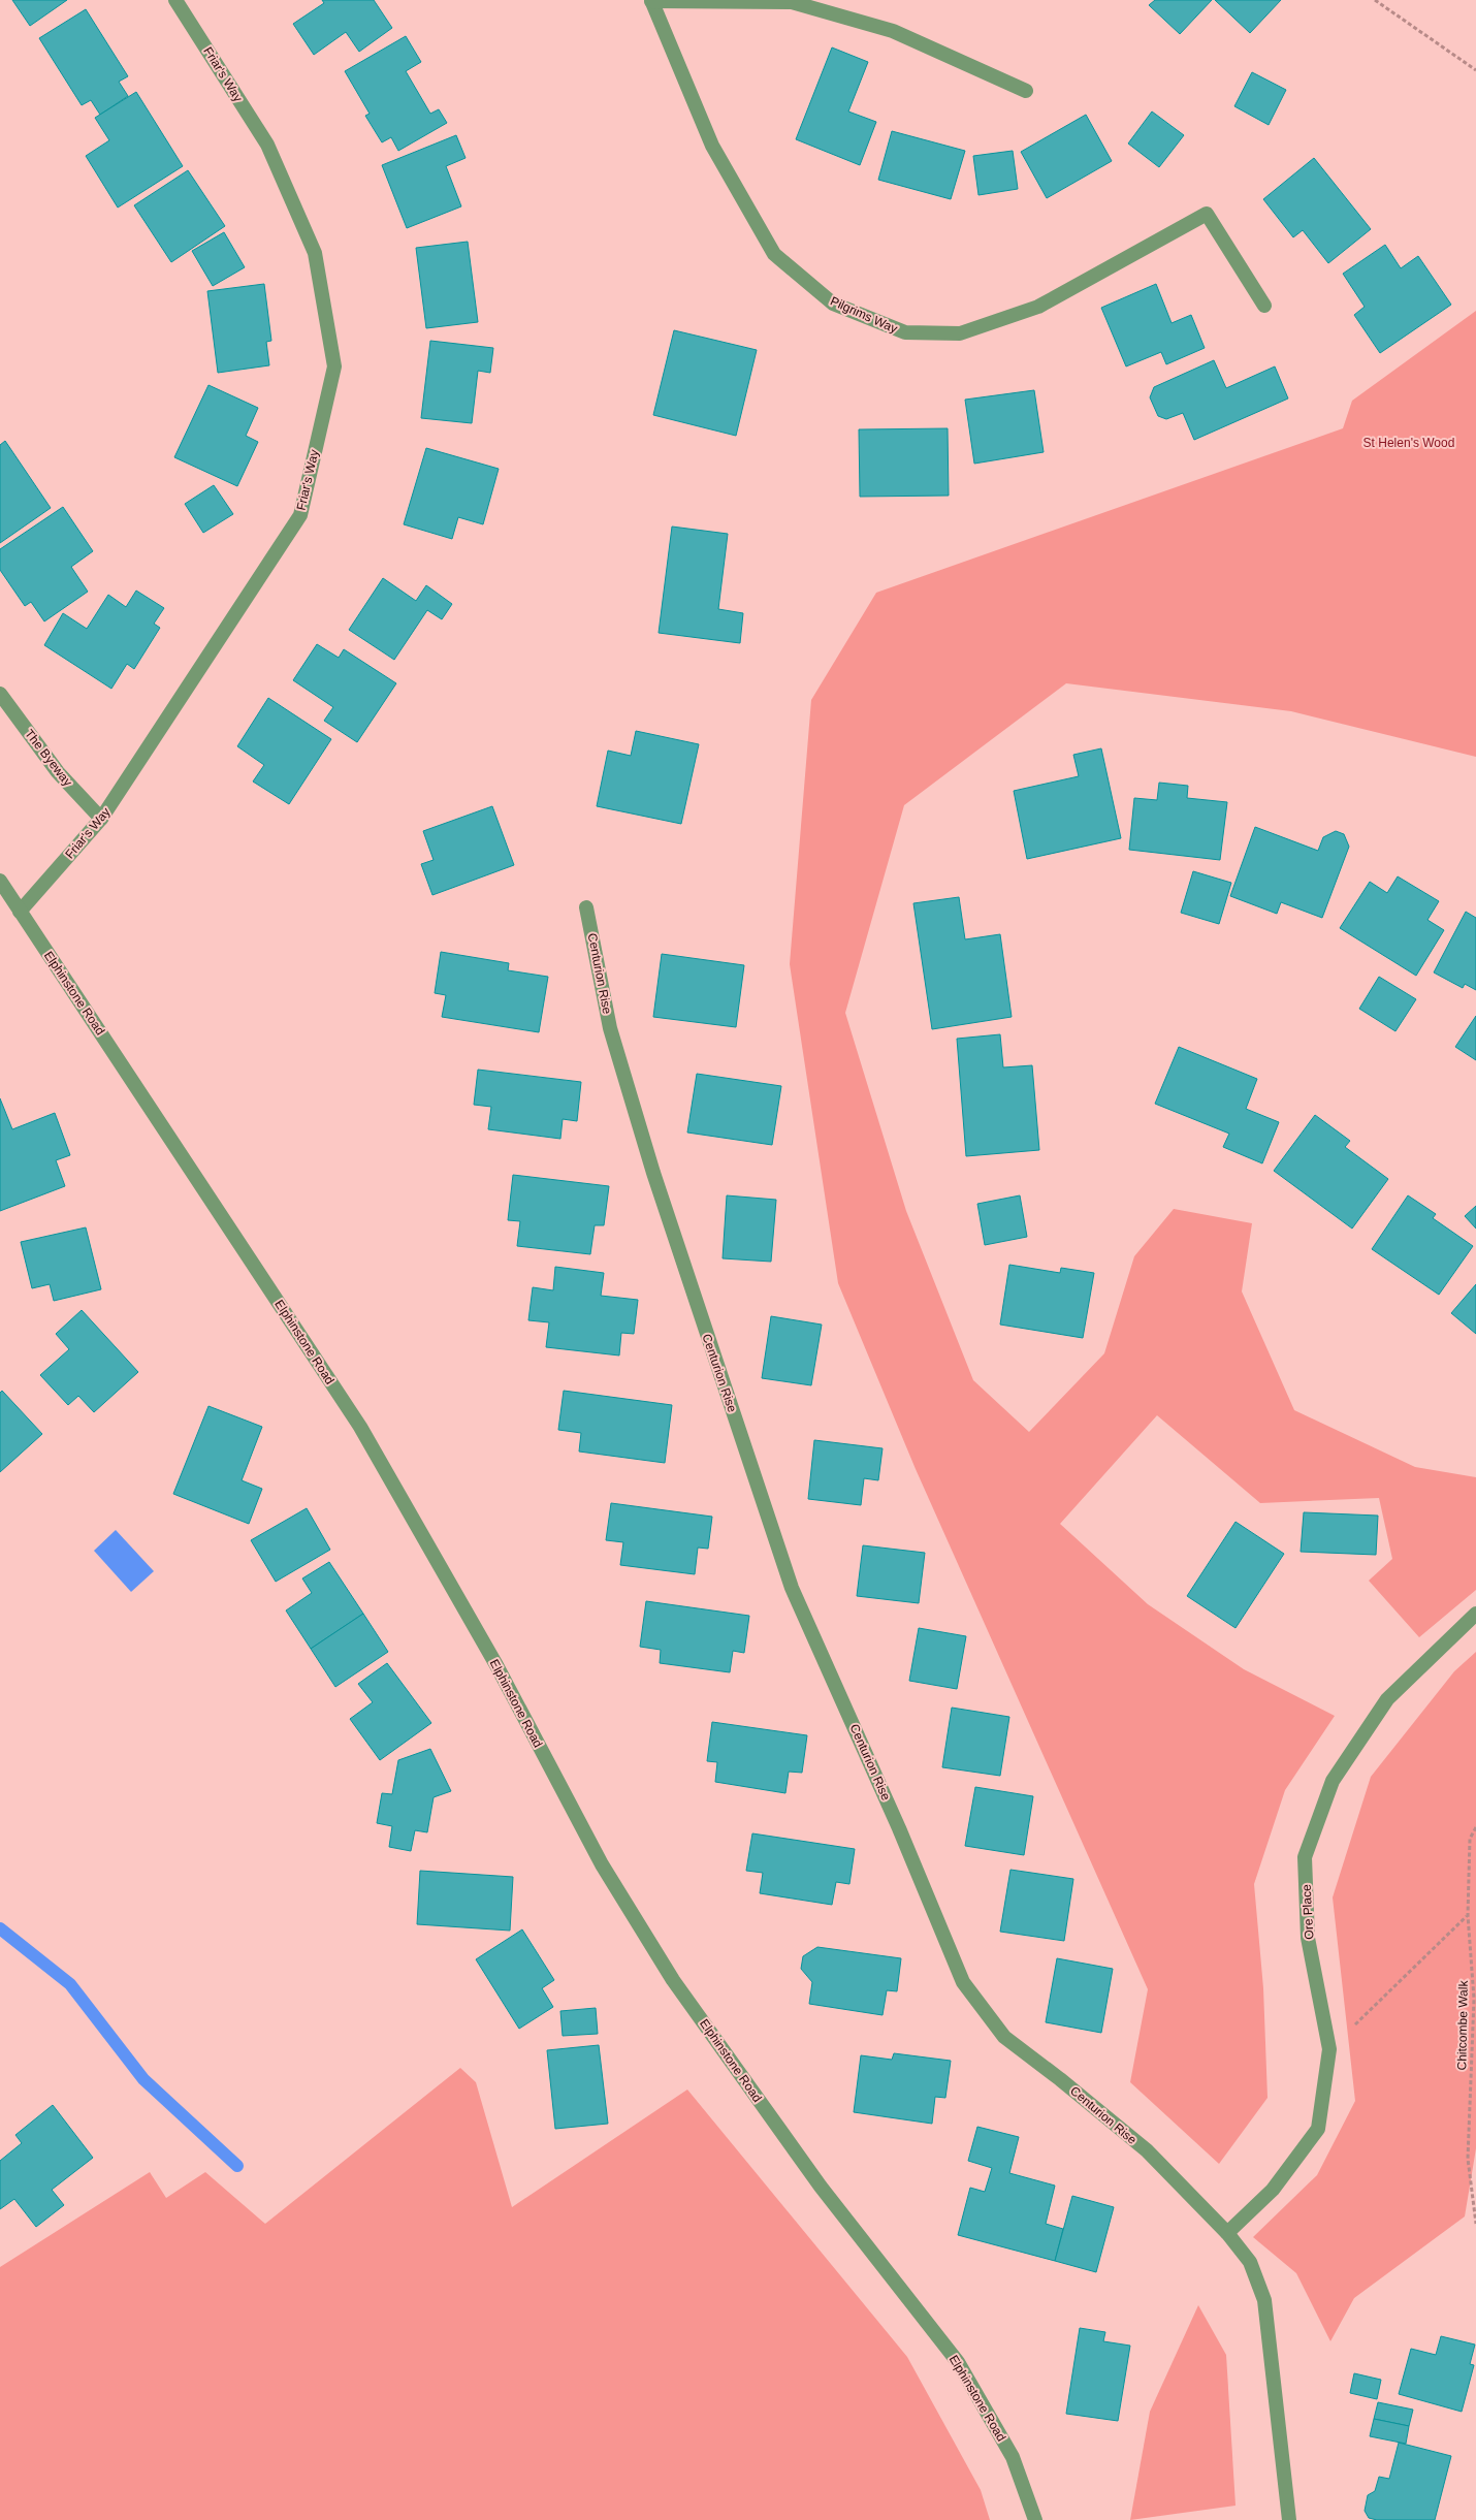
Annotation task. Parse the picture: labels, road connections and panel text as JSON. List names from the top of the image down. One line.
{"streets":{"street":["Friar's Way","Pilgrims Way","The Byeway","Centurion Rise","Elphinstone Road","Ore Place"],"path":["Chitcombe Walk"]},"crossings":[["Friar's Way","The Byeway"],["Friar's Way","Elphinstone Road"],["Centurion Rise","Ore Place"]],"parks":["St Helen's Wood"]}
